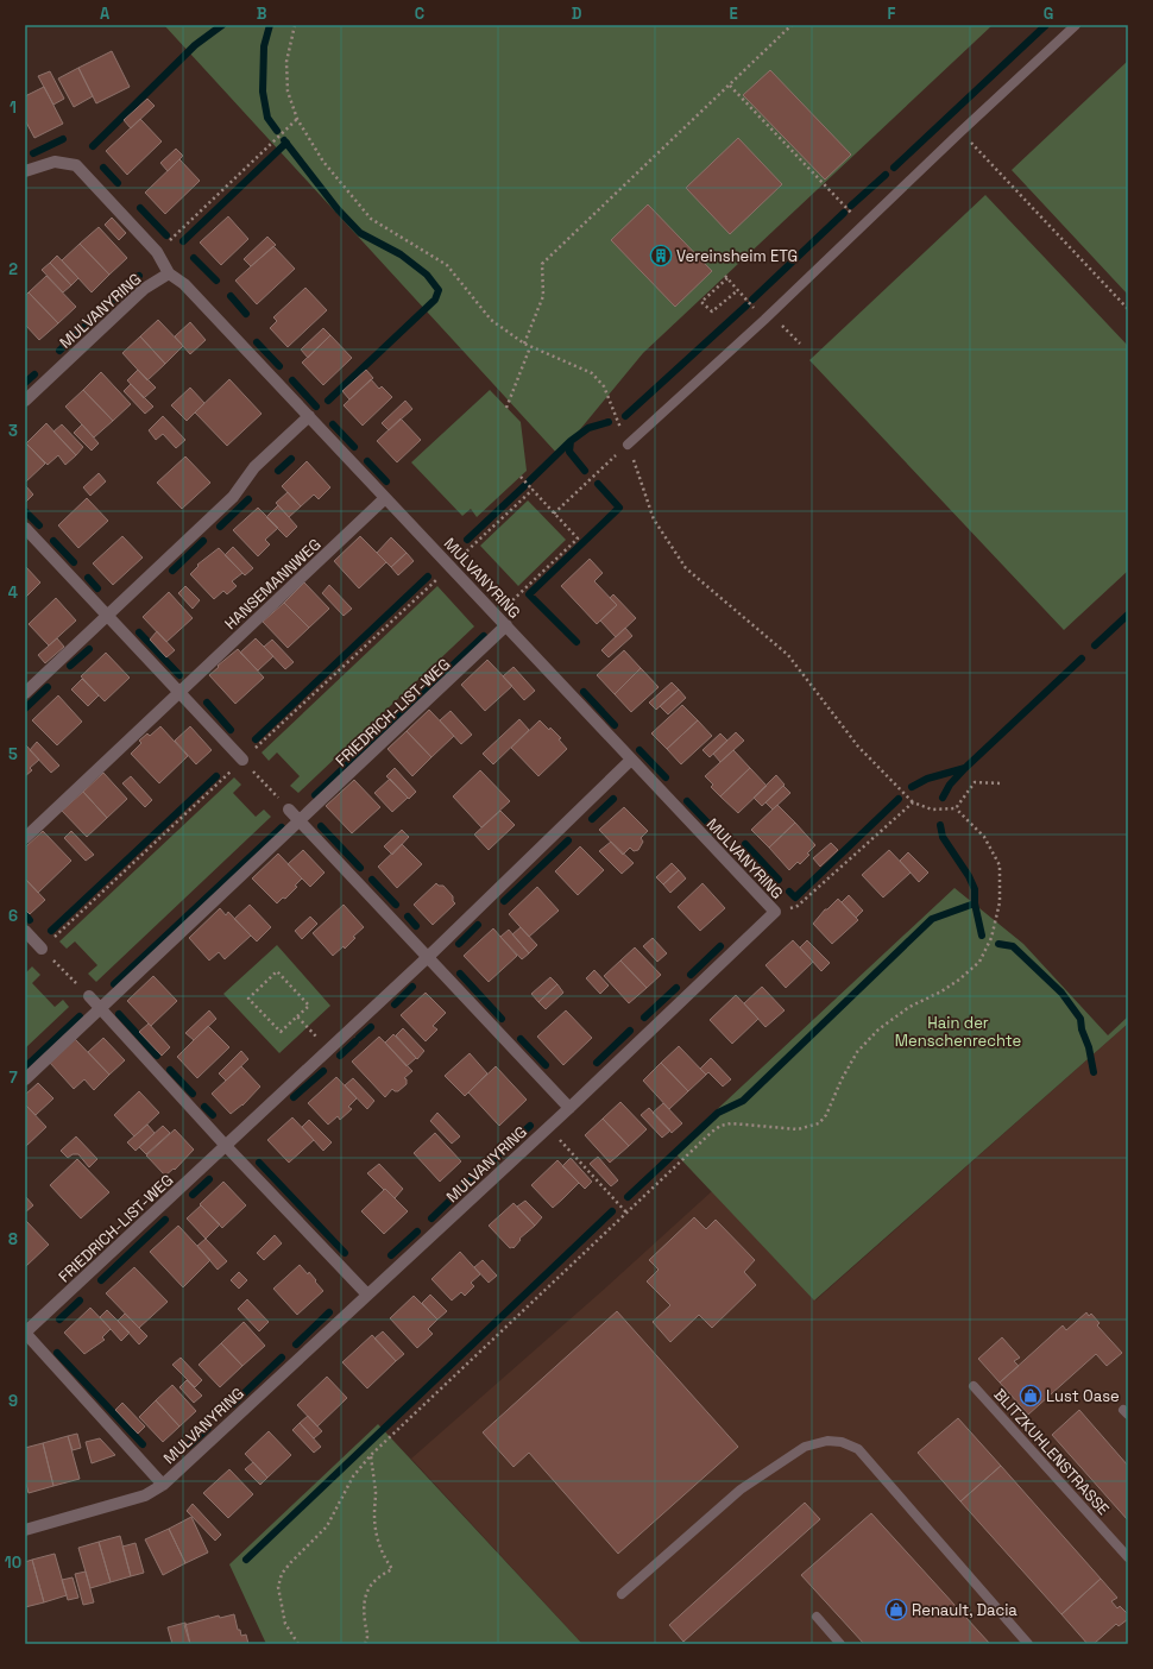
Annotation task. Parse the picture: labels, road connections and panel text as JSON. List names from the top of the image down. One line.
{"streets":{"street":["MULVANYRING","HANSEMANNWEG","FRIEDRICH-LIST-WEG"],"lane":["BLITZKUHLENSTRASSE"]},"crossings":[["MULVANYRING","HANSEMANNWEG"],["MULVANYRING","FRIEDRICH-LIST-WEG"]],"parks":["Hain der Menschenrechte"],"places":{"building":["Vereinsheim ETG"],"shop":["Lust Oase","Renault, Dacia"]},"grid":{"columns":["A","B","C","D","E","F","G"],"rows":["1","2","3","4","5","6","7","8","9","10"]}}
